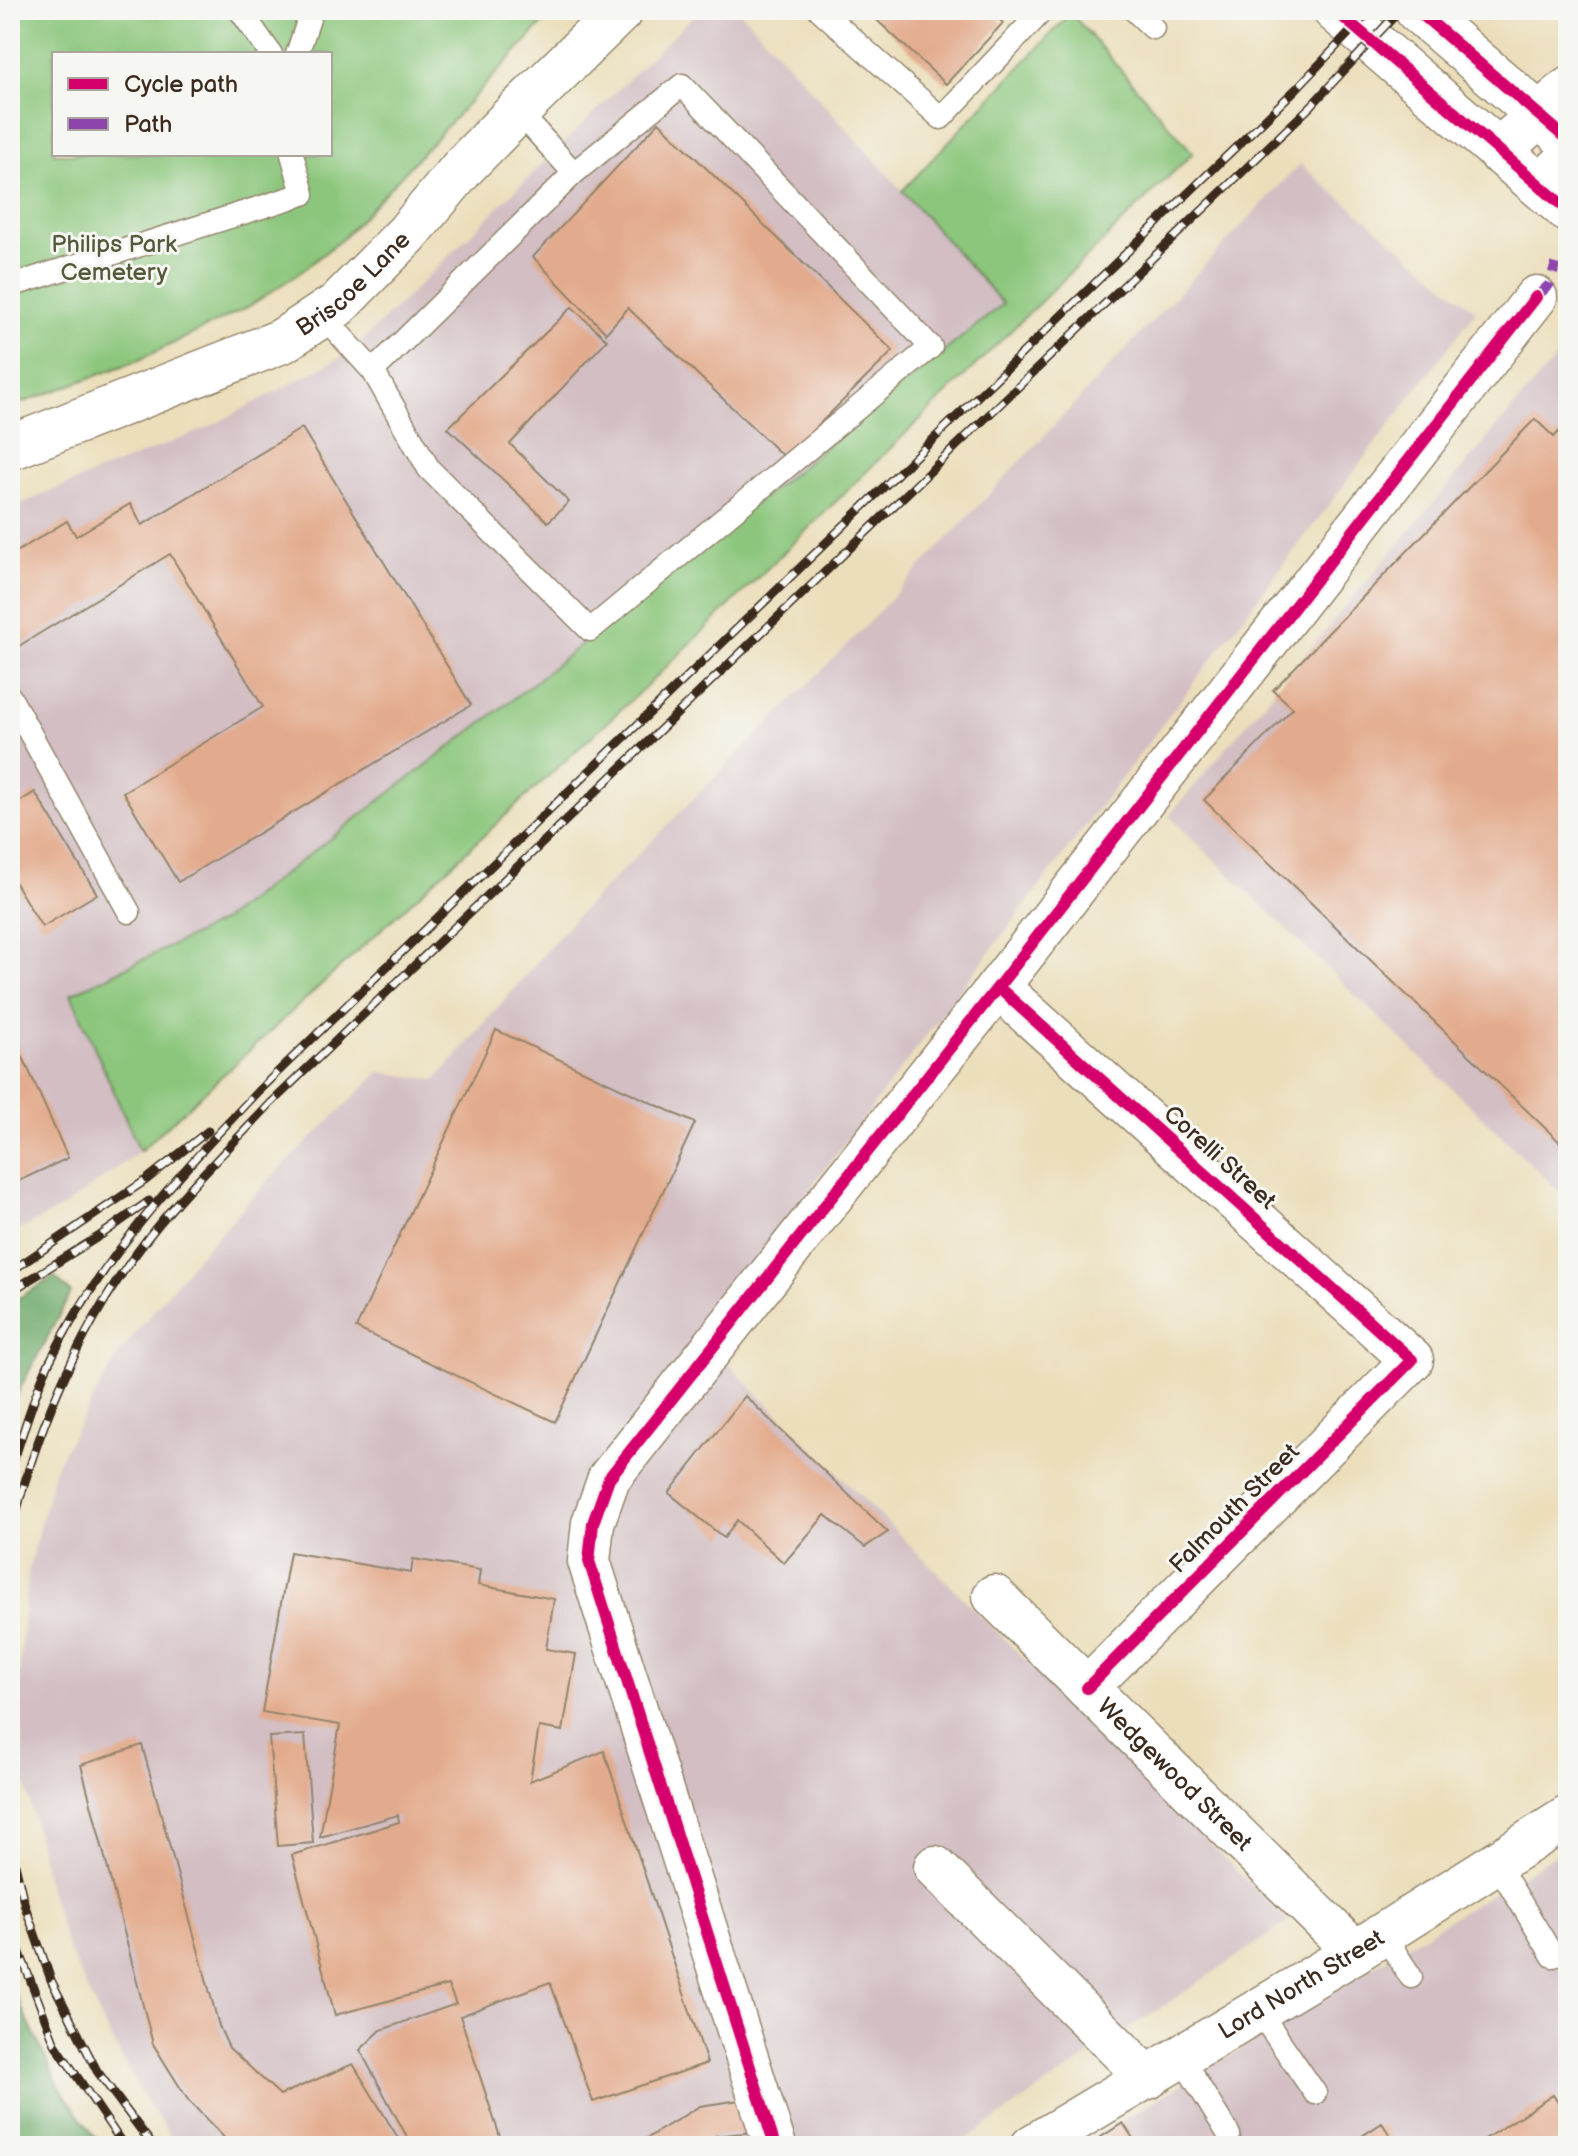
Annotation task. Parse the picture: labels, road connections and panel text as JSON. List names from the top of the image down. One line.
{"streets":{"main road":["Briscoe Lane"],"street":["Corelli Street","Falmouth Street","Wedgewood Street","Lord North Street"]},"crossings":[["Corelli Street","Falmouth Street"],["Falmouth Street","Wedgewood Street"],["Wedgewood Street","Lord North Street"]],"parks":["Philips Park Cemetery"],"legend":["Cycle path","Path"]}
